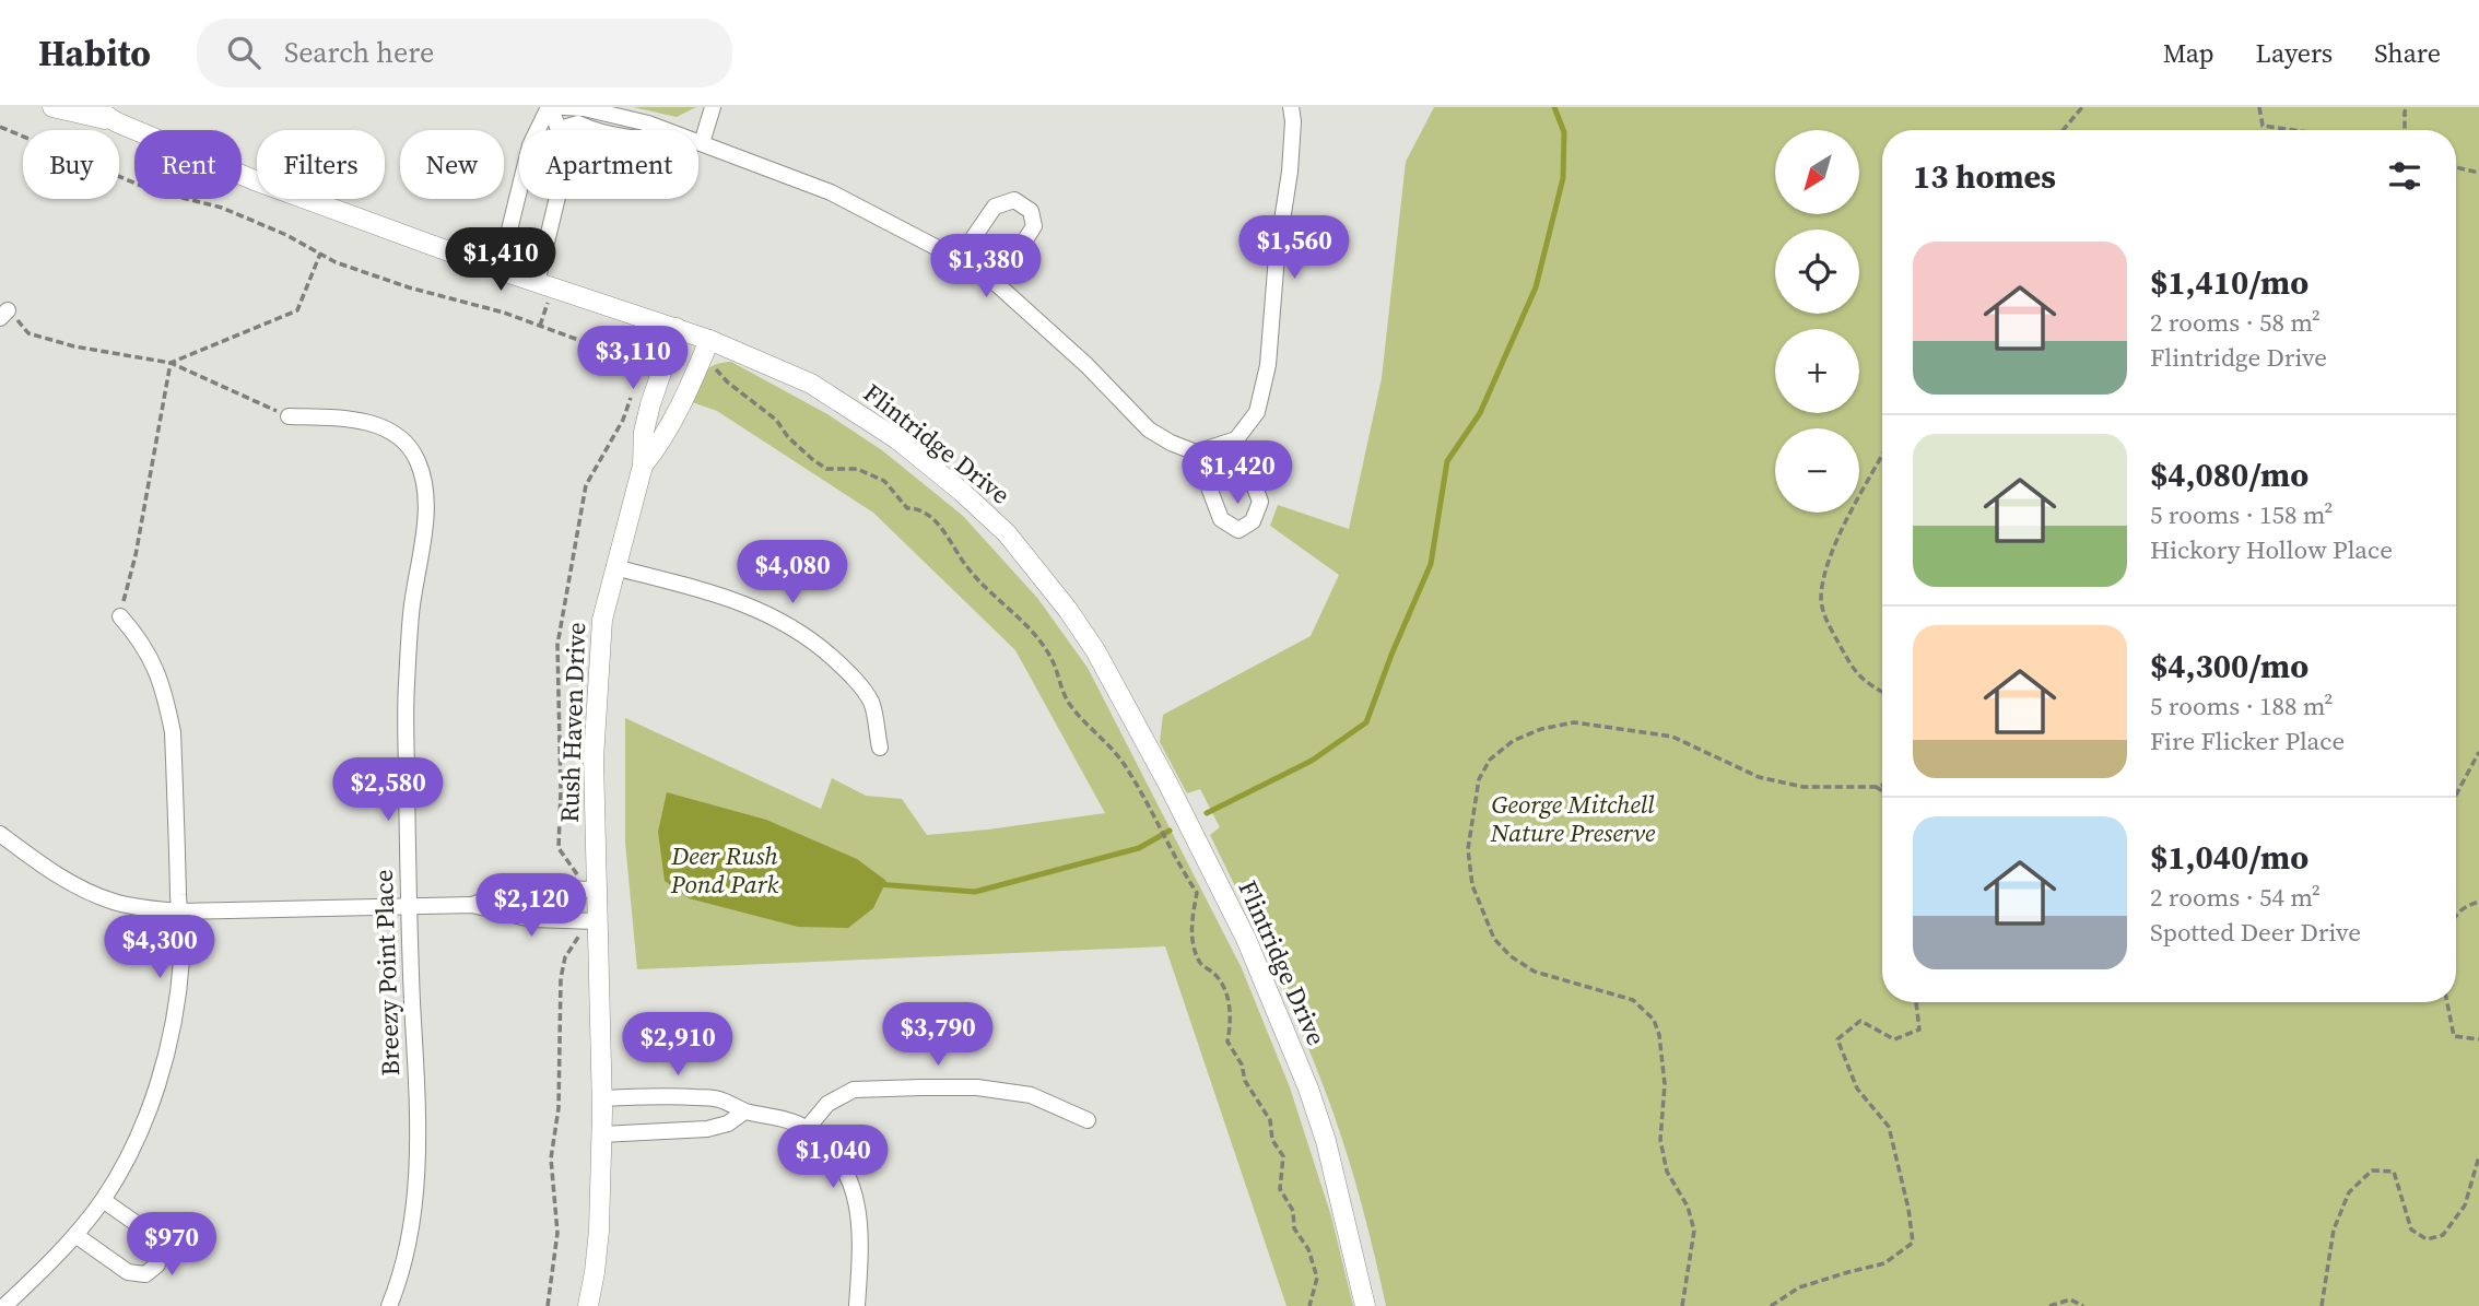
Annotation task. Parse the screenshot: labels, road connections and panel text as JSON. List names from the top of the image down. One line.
{"streets":{"street":["Flintridge Drive","Rush Haven Drive","Breezy Point Place"]},"crossings":[["Flintridge Drive","Rush Haven Drive"]],"parks":["George Mitchell Nature Preserve","Deer Rush Pond Park"],"north":"bottom left","page":{"header":"Habito","search":"Search here","nav":["Map","Layers","Share"],"map_buttons":["+","−"],"chip":["Buy","Rent","Filters","New","Apartment"],"heading":"13 homes","price":["$1,560","$1,410","$1,380","$3,110","$1,420","$4,080","$2,580","$2,120","$4,300","$3,790","$2,910","$1,040","$970"],"list":[{"name":"$1,410/mo","note":"2 rooms · 58 m² · Flintridge Drive"},{"name":"$4,080/mo","note":"5 rooms · 158 m² · Hickory Hollow Place"},{"name":"$4,300/mo","note":"5 rooms · 188 m² · Fire Flicker Place"},{"name":"$1,040/mo","note":"2 rooms · 54 m² · Spotted Deer Drive"}]}}
